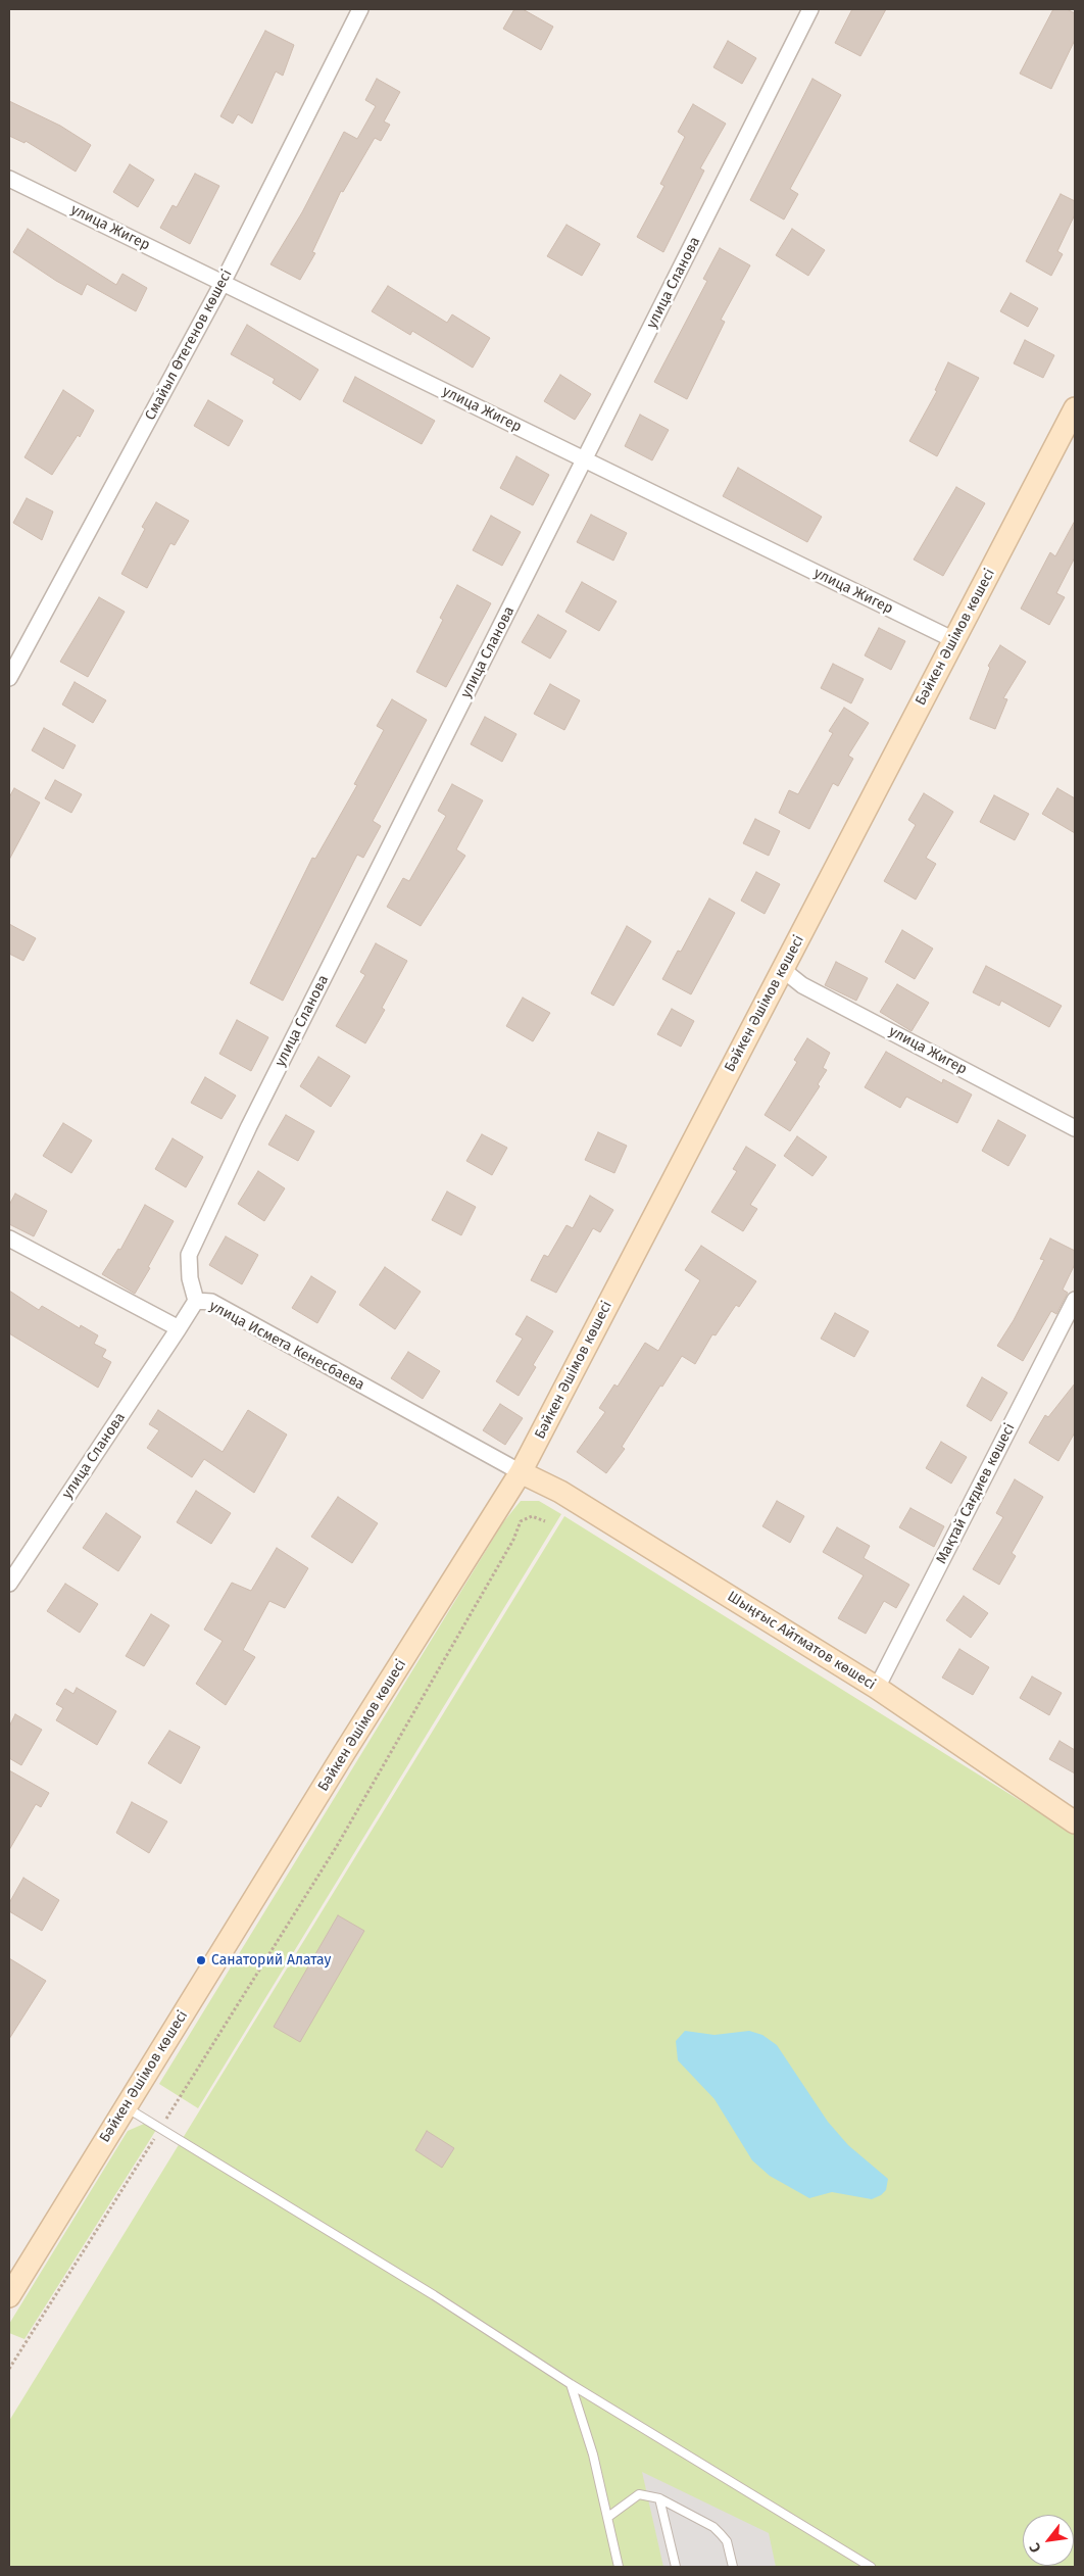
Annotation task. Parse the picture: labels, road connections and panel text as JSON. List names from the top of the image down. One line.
{"streets":{"main road":["Бәйкен Әшімов көшесі","Шыңғыс Айтматов көшесі"],"street":["улица Жигер","улица Сланова","Смайыл Өтегенов көшесі","улица Исмета Кенесбаева","Мақтай Сағдиев көшесі"]},"crossings":[["улица Жигер","улица Сланова"],["улица Жигер","Смайыл Өтегенов көшесі"],["улица Жигер","Бәйкен Әшімов көшесі"],["улица Сланова","улица Исмета Кенесбаева"],["Бәйкен Әшімов көшесі","улица Исмета Кенесбаева"],["Бәйкен Әшімов көшесі","Шыңғыс Айтматов көшесі"],["улица Исмета Кенесбаева","Шыңғыс Айтматов көшесі"],["Мақтай Сағдиев көшесі","Шыңғыс Айтматов көшесі"]],"places":["Санаторий Алатау"],"north":"bottom left"}
